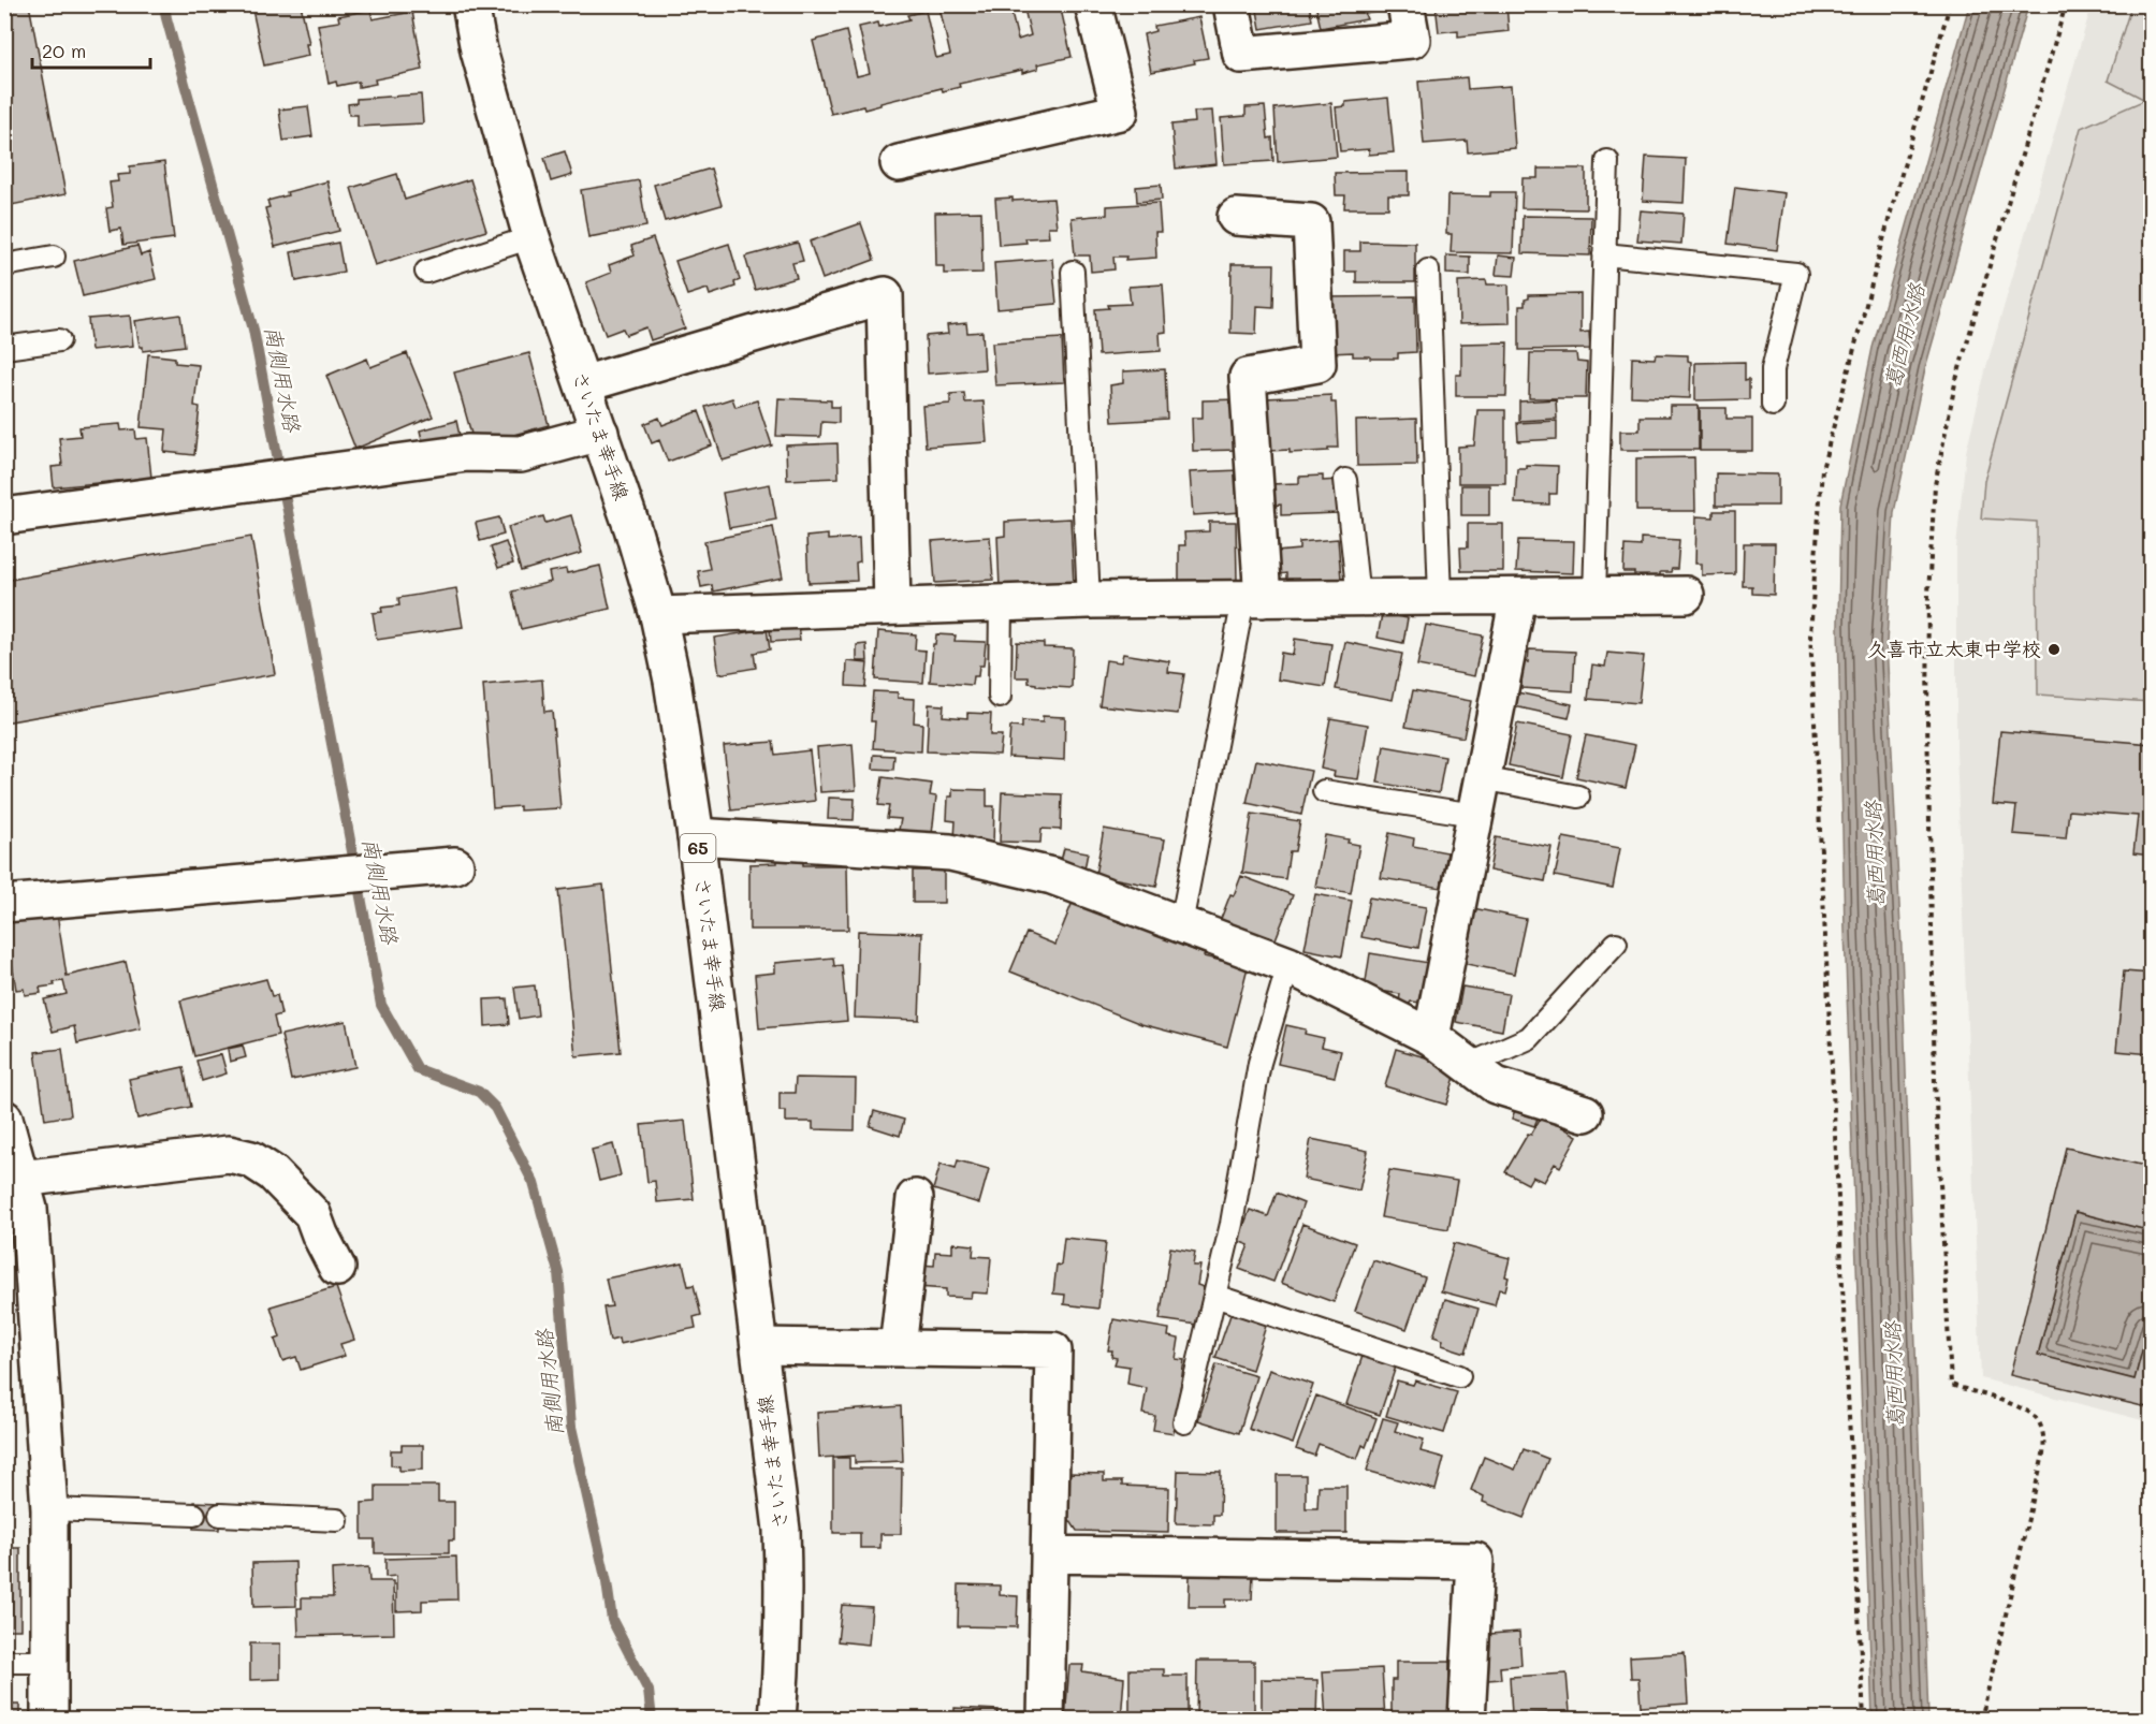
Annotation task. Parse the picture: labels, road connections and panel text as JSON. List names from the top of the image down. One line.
{"streets":{"street":["さいたま幸手線","65"]},"water":["葛西用水路","南側用水路"],"places":["久喜市立太東中学校"],"scale_bar":"20 m"}
